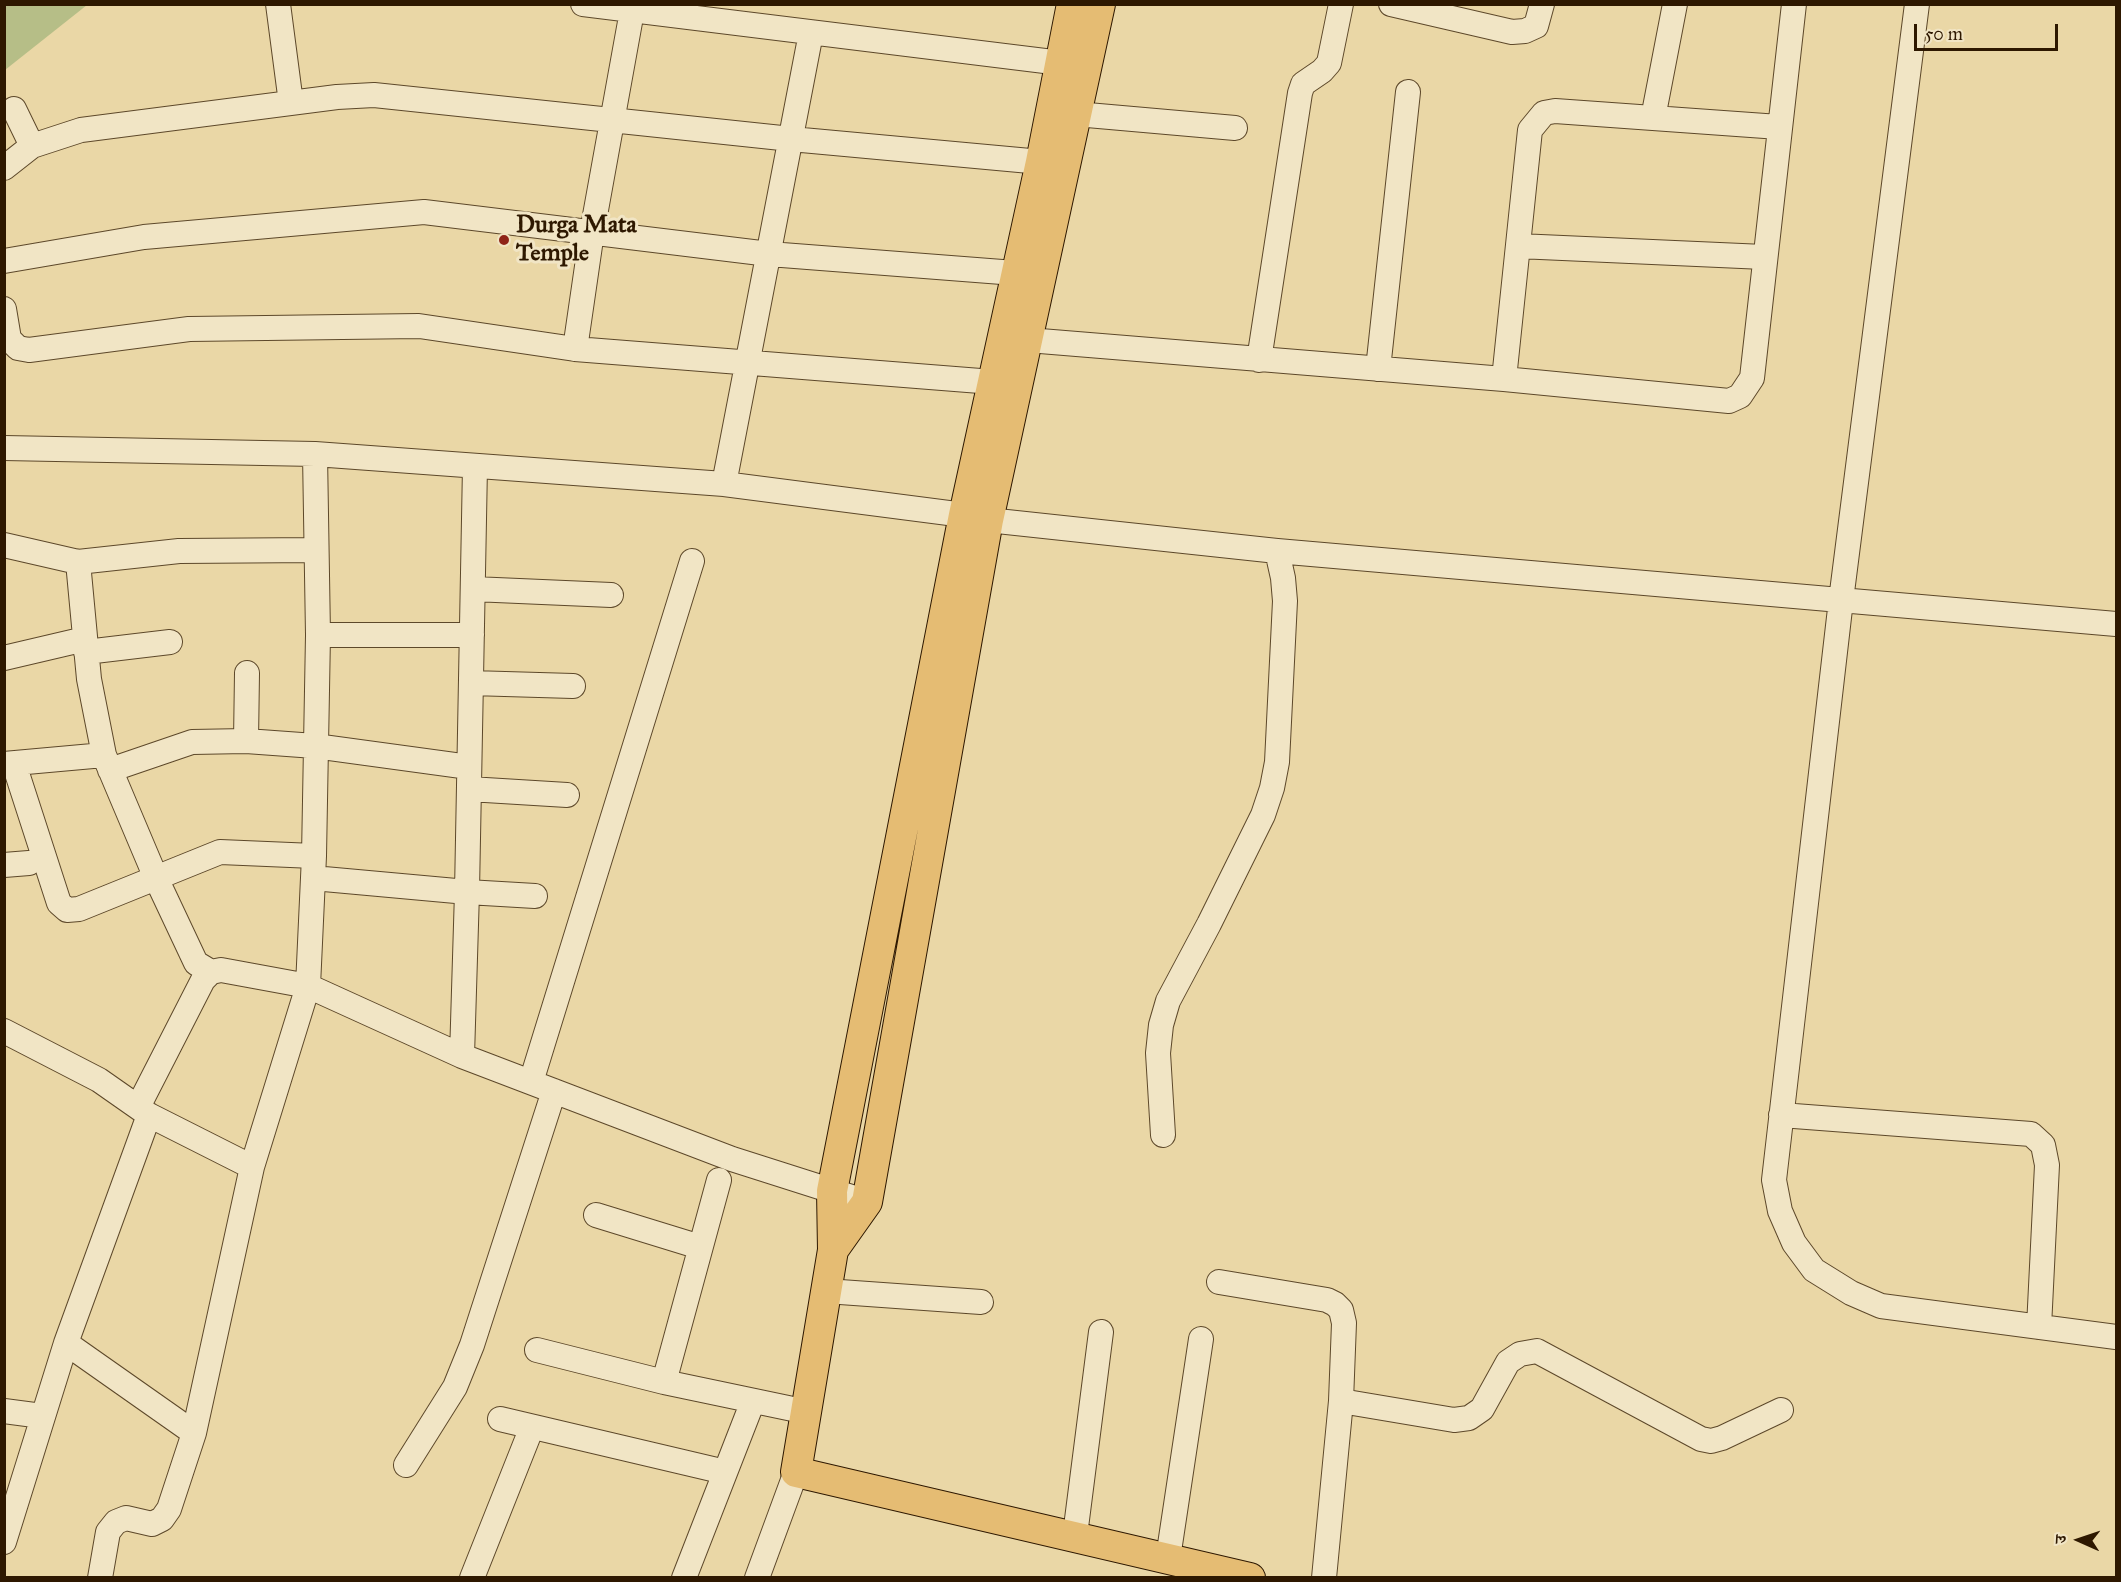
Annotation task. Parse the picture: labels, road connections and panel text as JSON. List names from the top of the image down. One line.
{"places":["Durga Mata Temple"],"scale_bar":"50 m","north":"left"}
